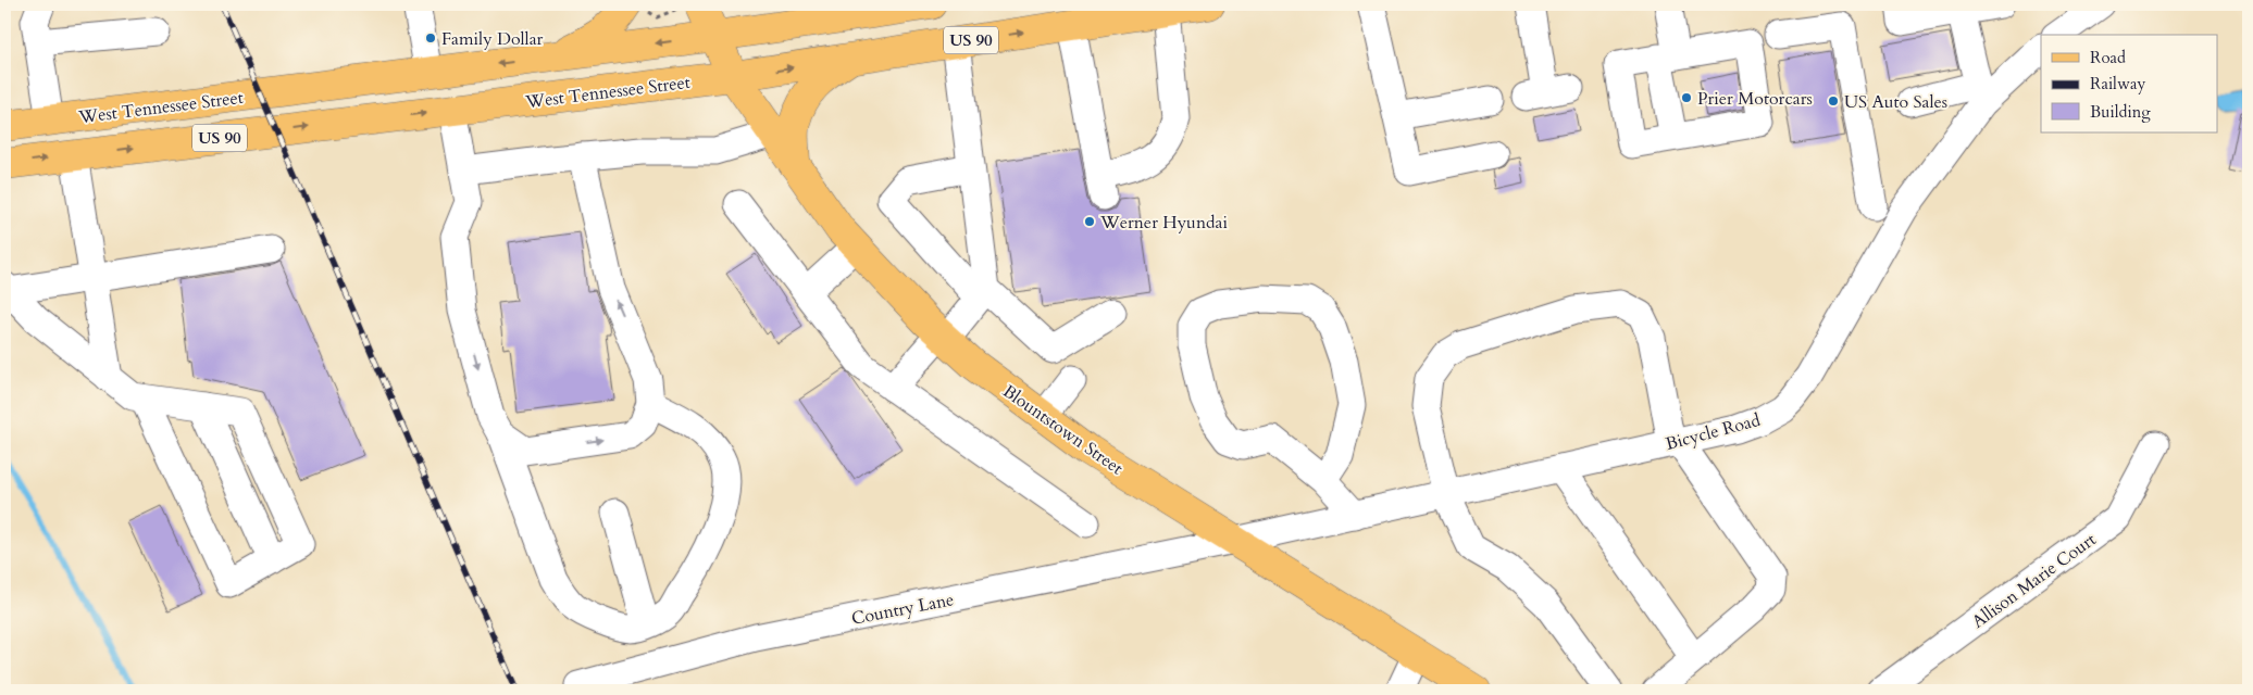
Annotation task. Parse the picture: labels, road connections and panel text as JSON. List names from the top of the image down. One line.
{"streets":{"main road":["US 90","West Tennessee Street","Blountstown Street"],"street":["Bicycle Road","Allison Marie Court","Country Lane"]},"crossings":[["West Tennessee Street","Blountstown Street"],["Blountstown Street","Bicycle Road"],["Blountstown Street","Country Lane"],["Bicycle Road","Country Lane"]],"places":["Family Dollar","Prier Motorcars","US Auto Sales","Werner Hyundai"],"legend":["Road","Railway","Building"]}
